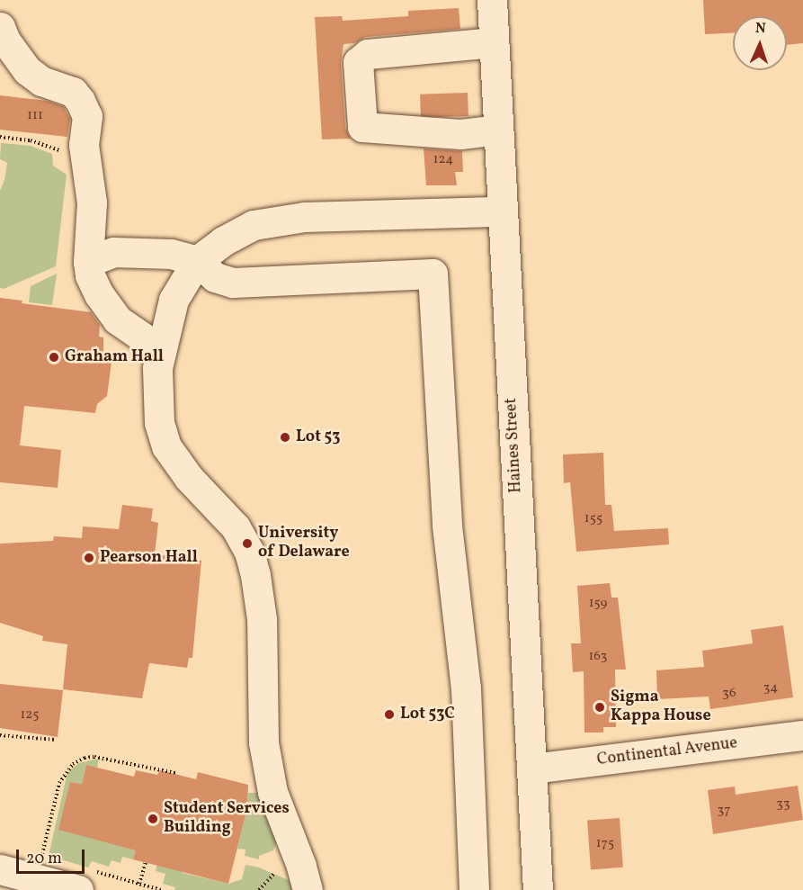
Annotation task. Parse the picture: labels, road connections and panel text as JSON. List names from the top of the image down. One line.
{"streets":{"street":["Haines Street","Continental Avenue"]},"crossings":[["Haines Street","Continental Avenue"]],"places":["Graham Hall","Lot 53","University of Delaware","Pearson Hall","Sigma Kappa House","Lot 53C","Student Services Building"],"house_numbers":["111","124","155","159","163","34","36","125","33","37","175"],"scale_bar":"20 m","north":"top"}
